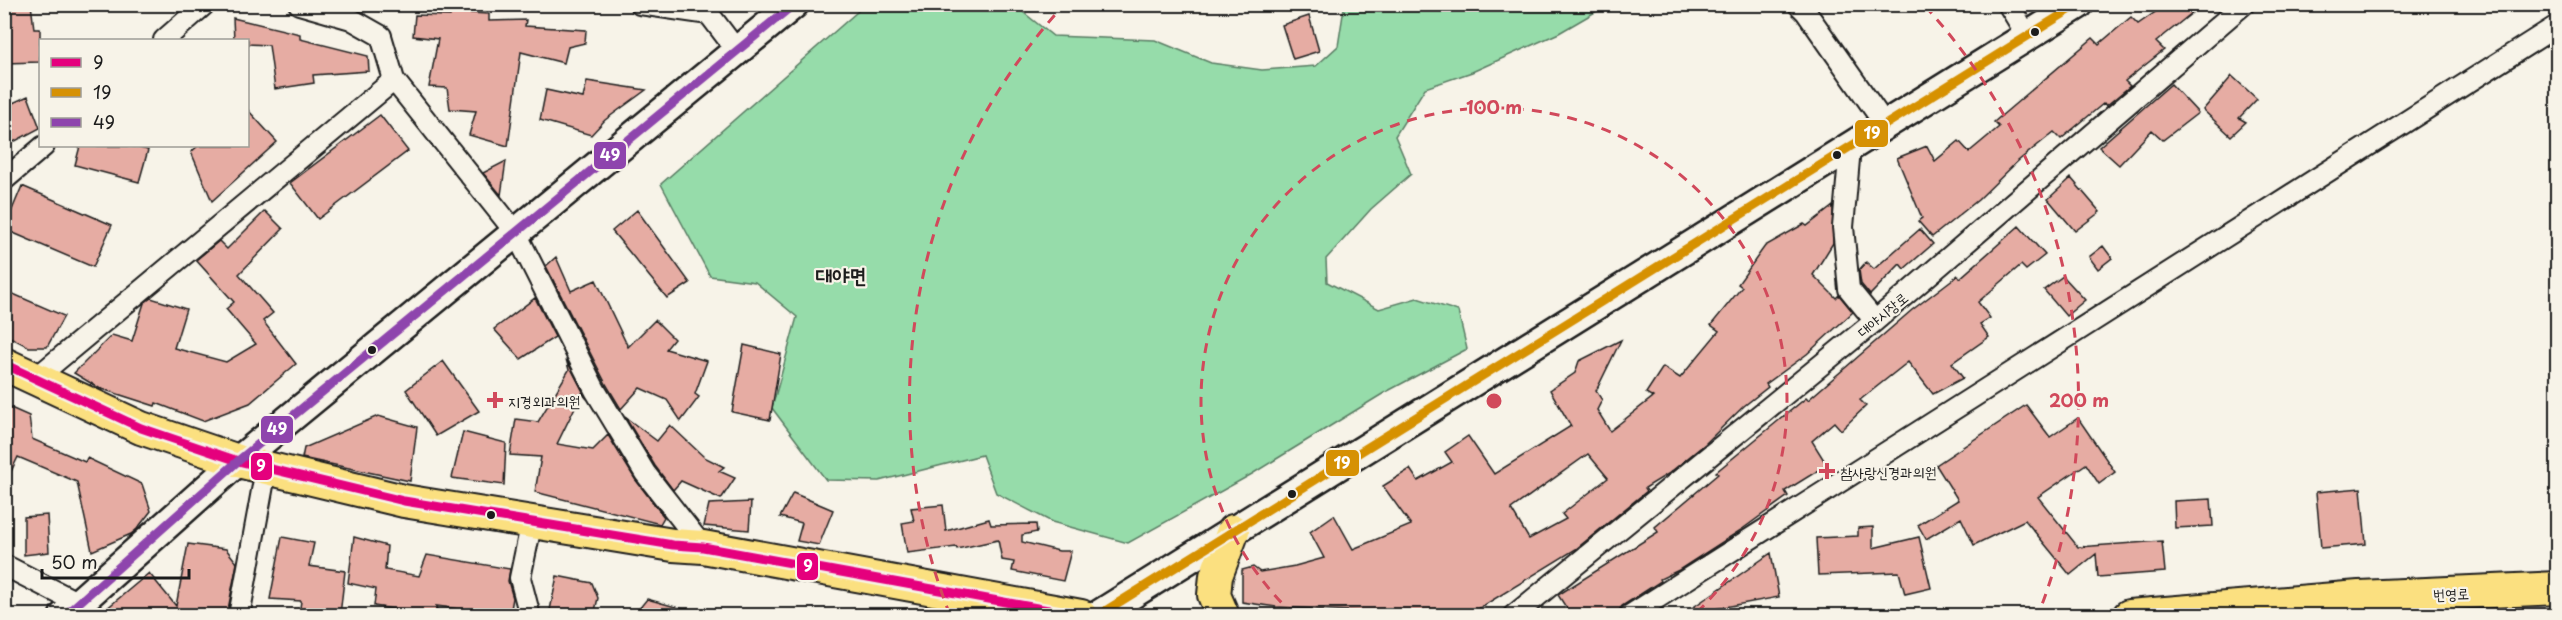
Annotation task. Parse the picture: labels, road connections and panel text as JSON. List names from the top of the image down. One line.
{"streets":{"main road":["번영로"],"street":["대야시장로"]},"districts":["대야면"],"places":{"health":["지경외과의원","참사랑신경과의원"]},"lines":["transit line 19","transit line 49","transit line 9"],"legend":["9","19","49"],"scale_bar":"50 m","rings":["100 m","200 m"]}
